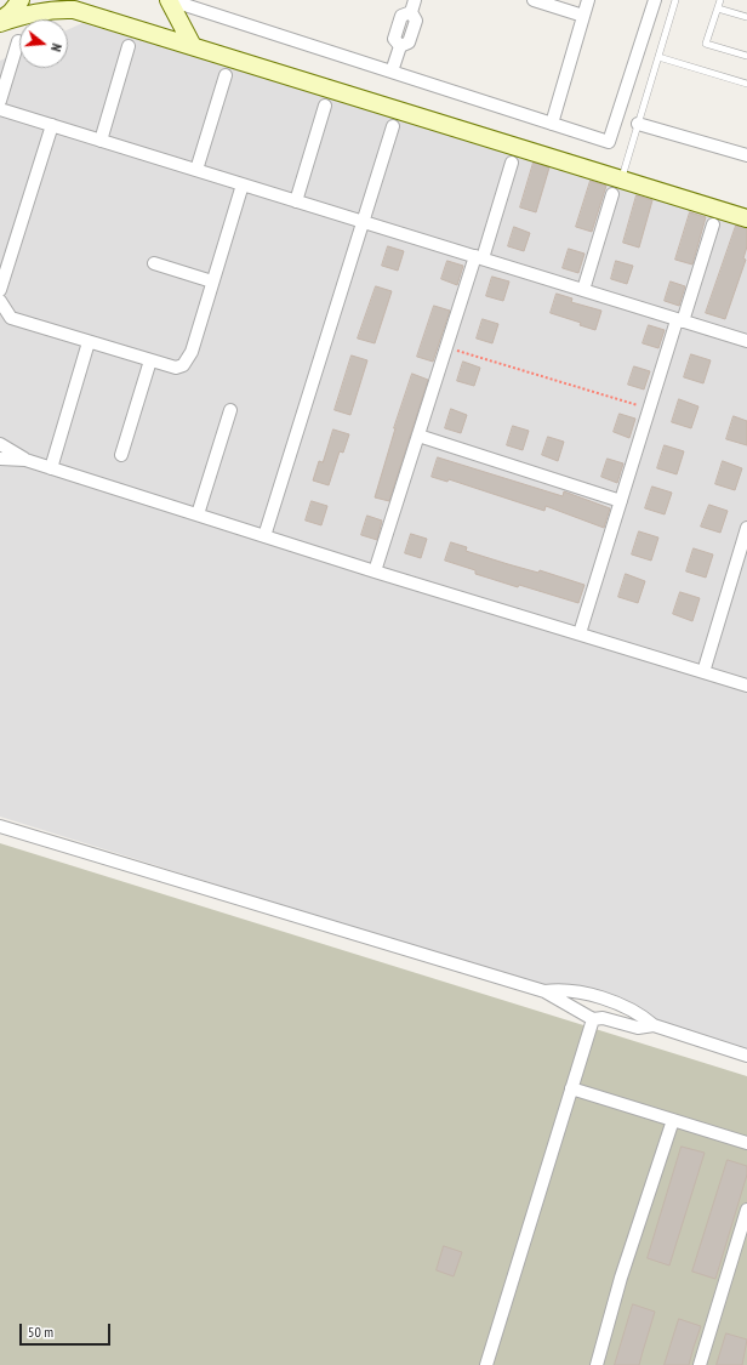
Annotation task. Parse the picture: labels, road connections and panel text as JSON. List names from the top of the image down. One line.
{"scale_bar":"50 m","north":"right"}
